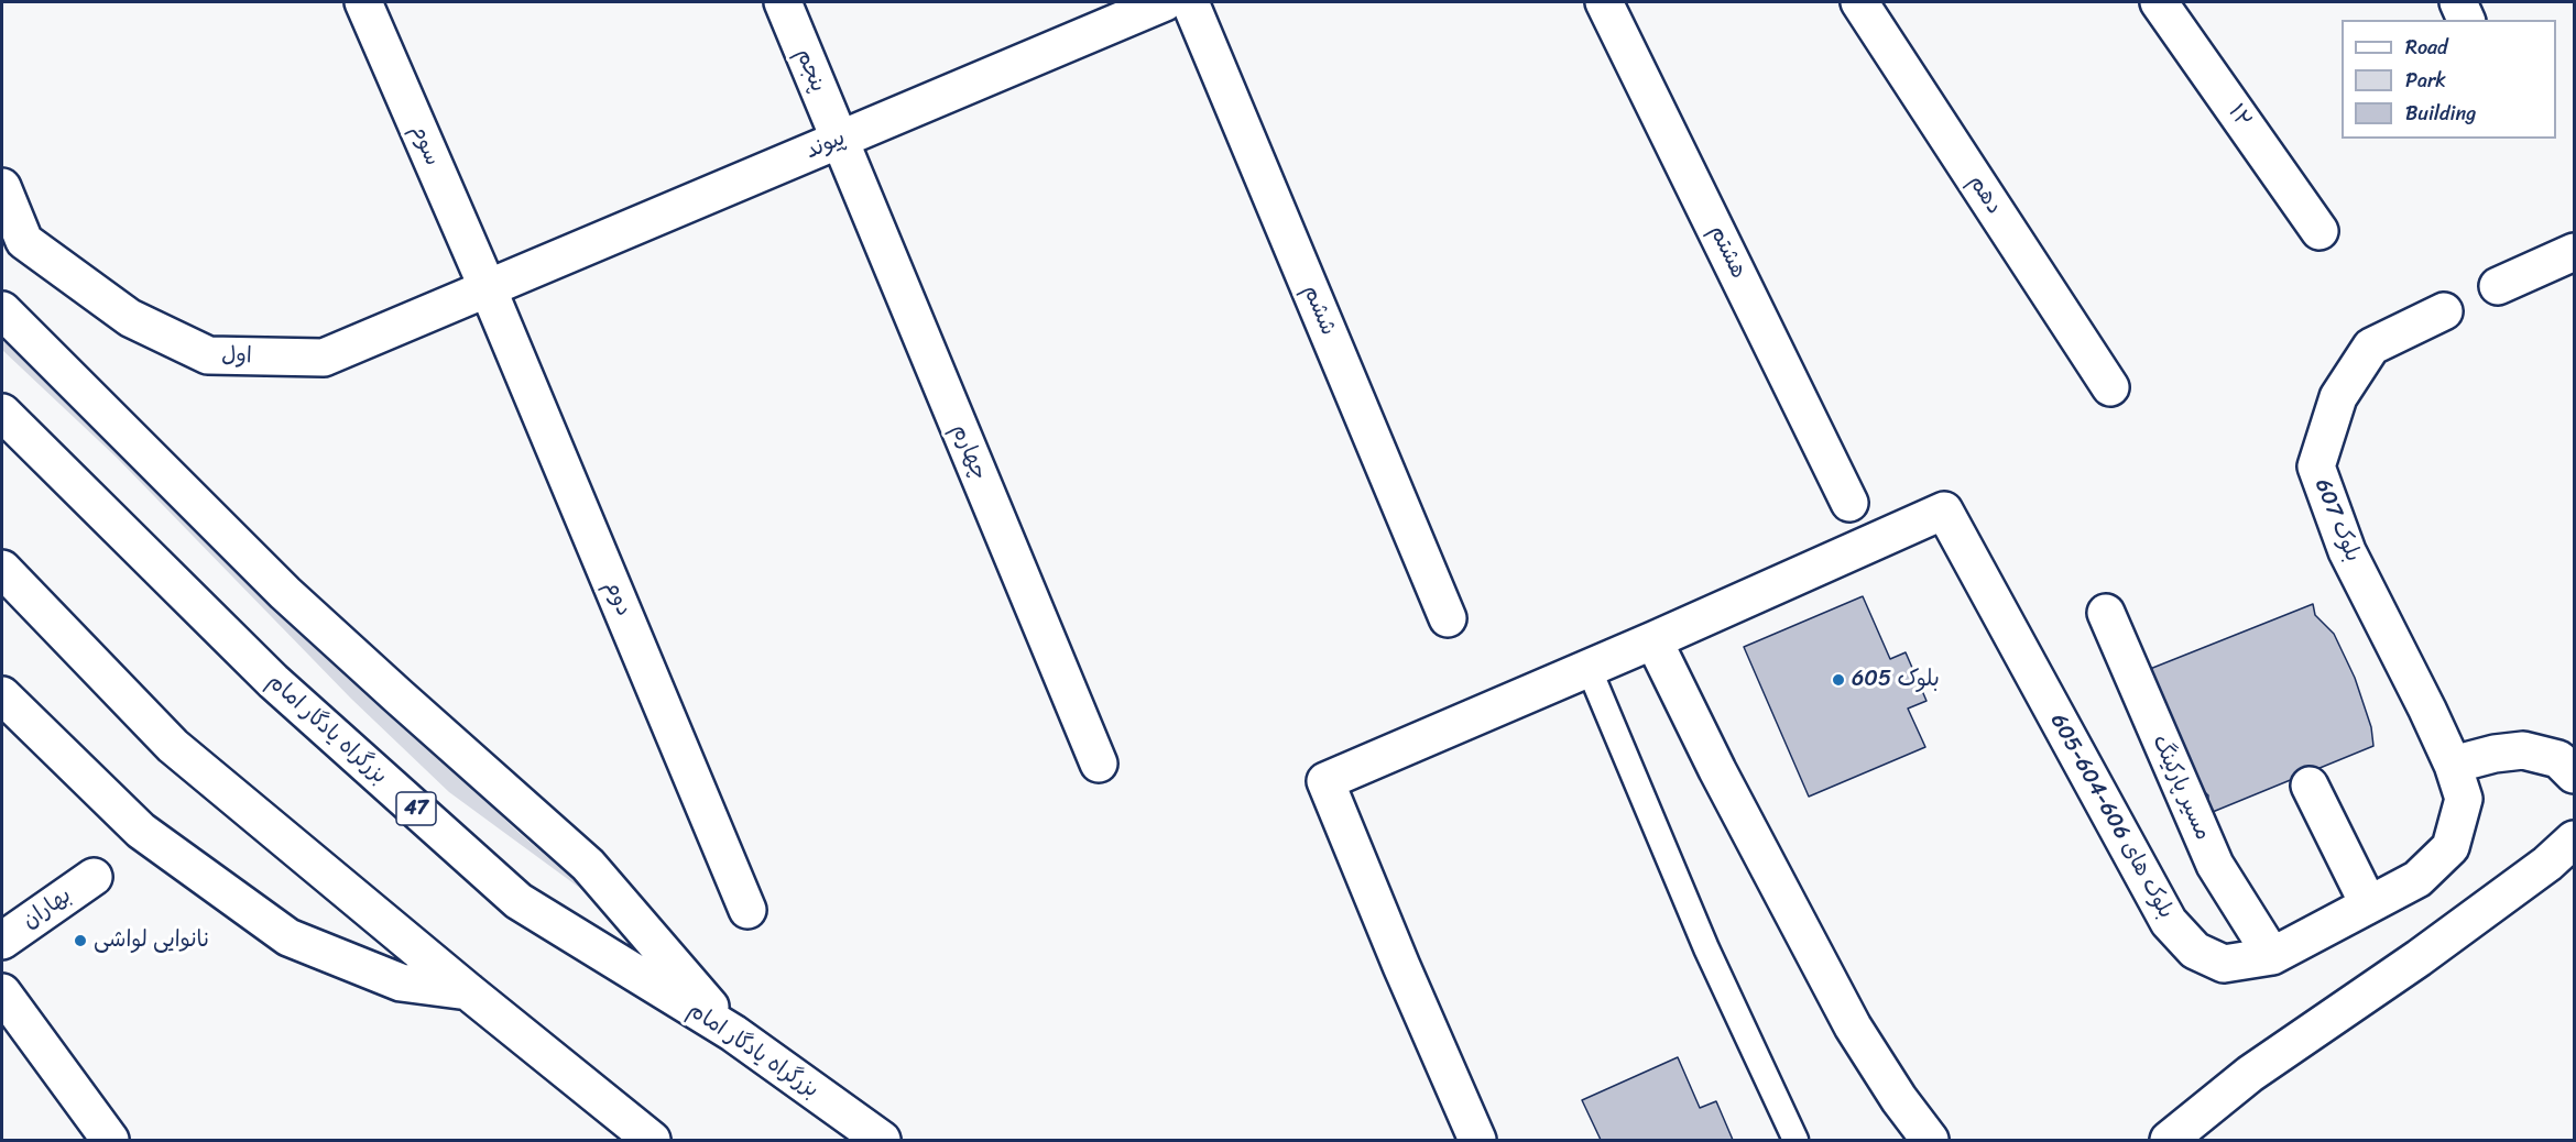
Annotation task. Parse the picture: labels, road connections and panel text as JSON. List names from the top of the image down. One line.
{"streets":{"main road":["پنجم","۱۲","سوم","پیوند","دهم","هشتم","ششم","اول","چهارم","بلوک 607","دوم","بزرگراه یادگار امام","مسیر پارکینگ","47","بلوک های 606-604-605","بهاران"]},"crossings":[["پنجم","پیوند"],["پنجم","چهارم"],["سوم","پیوند"],["سوم","اول"],["سوم","دوم"],["پیوند","اول"],["پیوند","چهارم"],["پیوند","دوم"],["اول","دوم"],["بلوک 607","بلوک های 606-604-605"],["مسیر پارکینگ","بلوک های 606-604-605"]],"places":["بلوک 605","نانوایی لواشی"],"legend":["Road","Park","Building"]}
